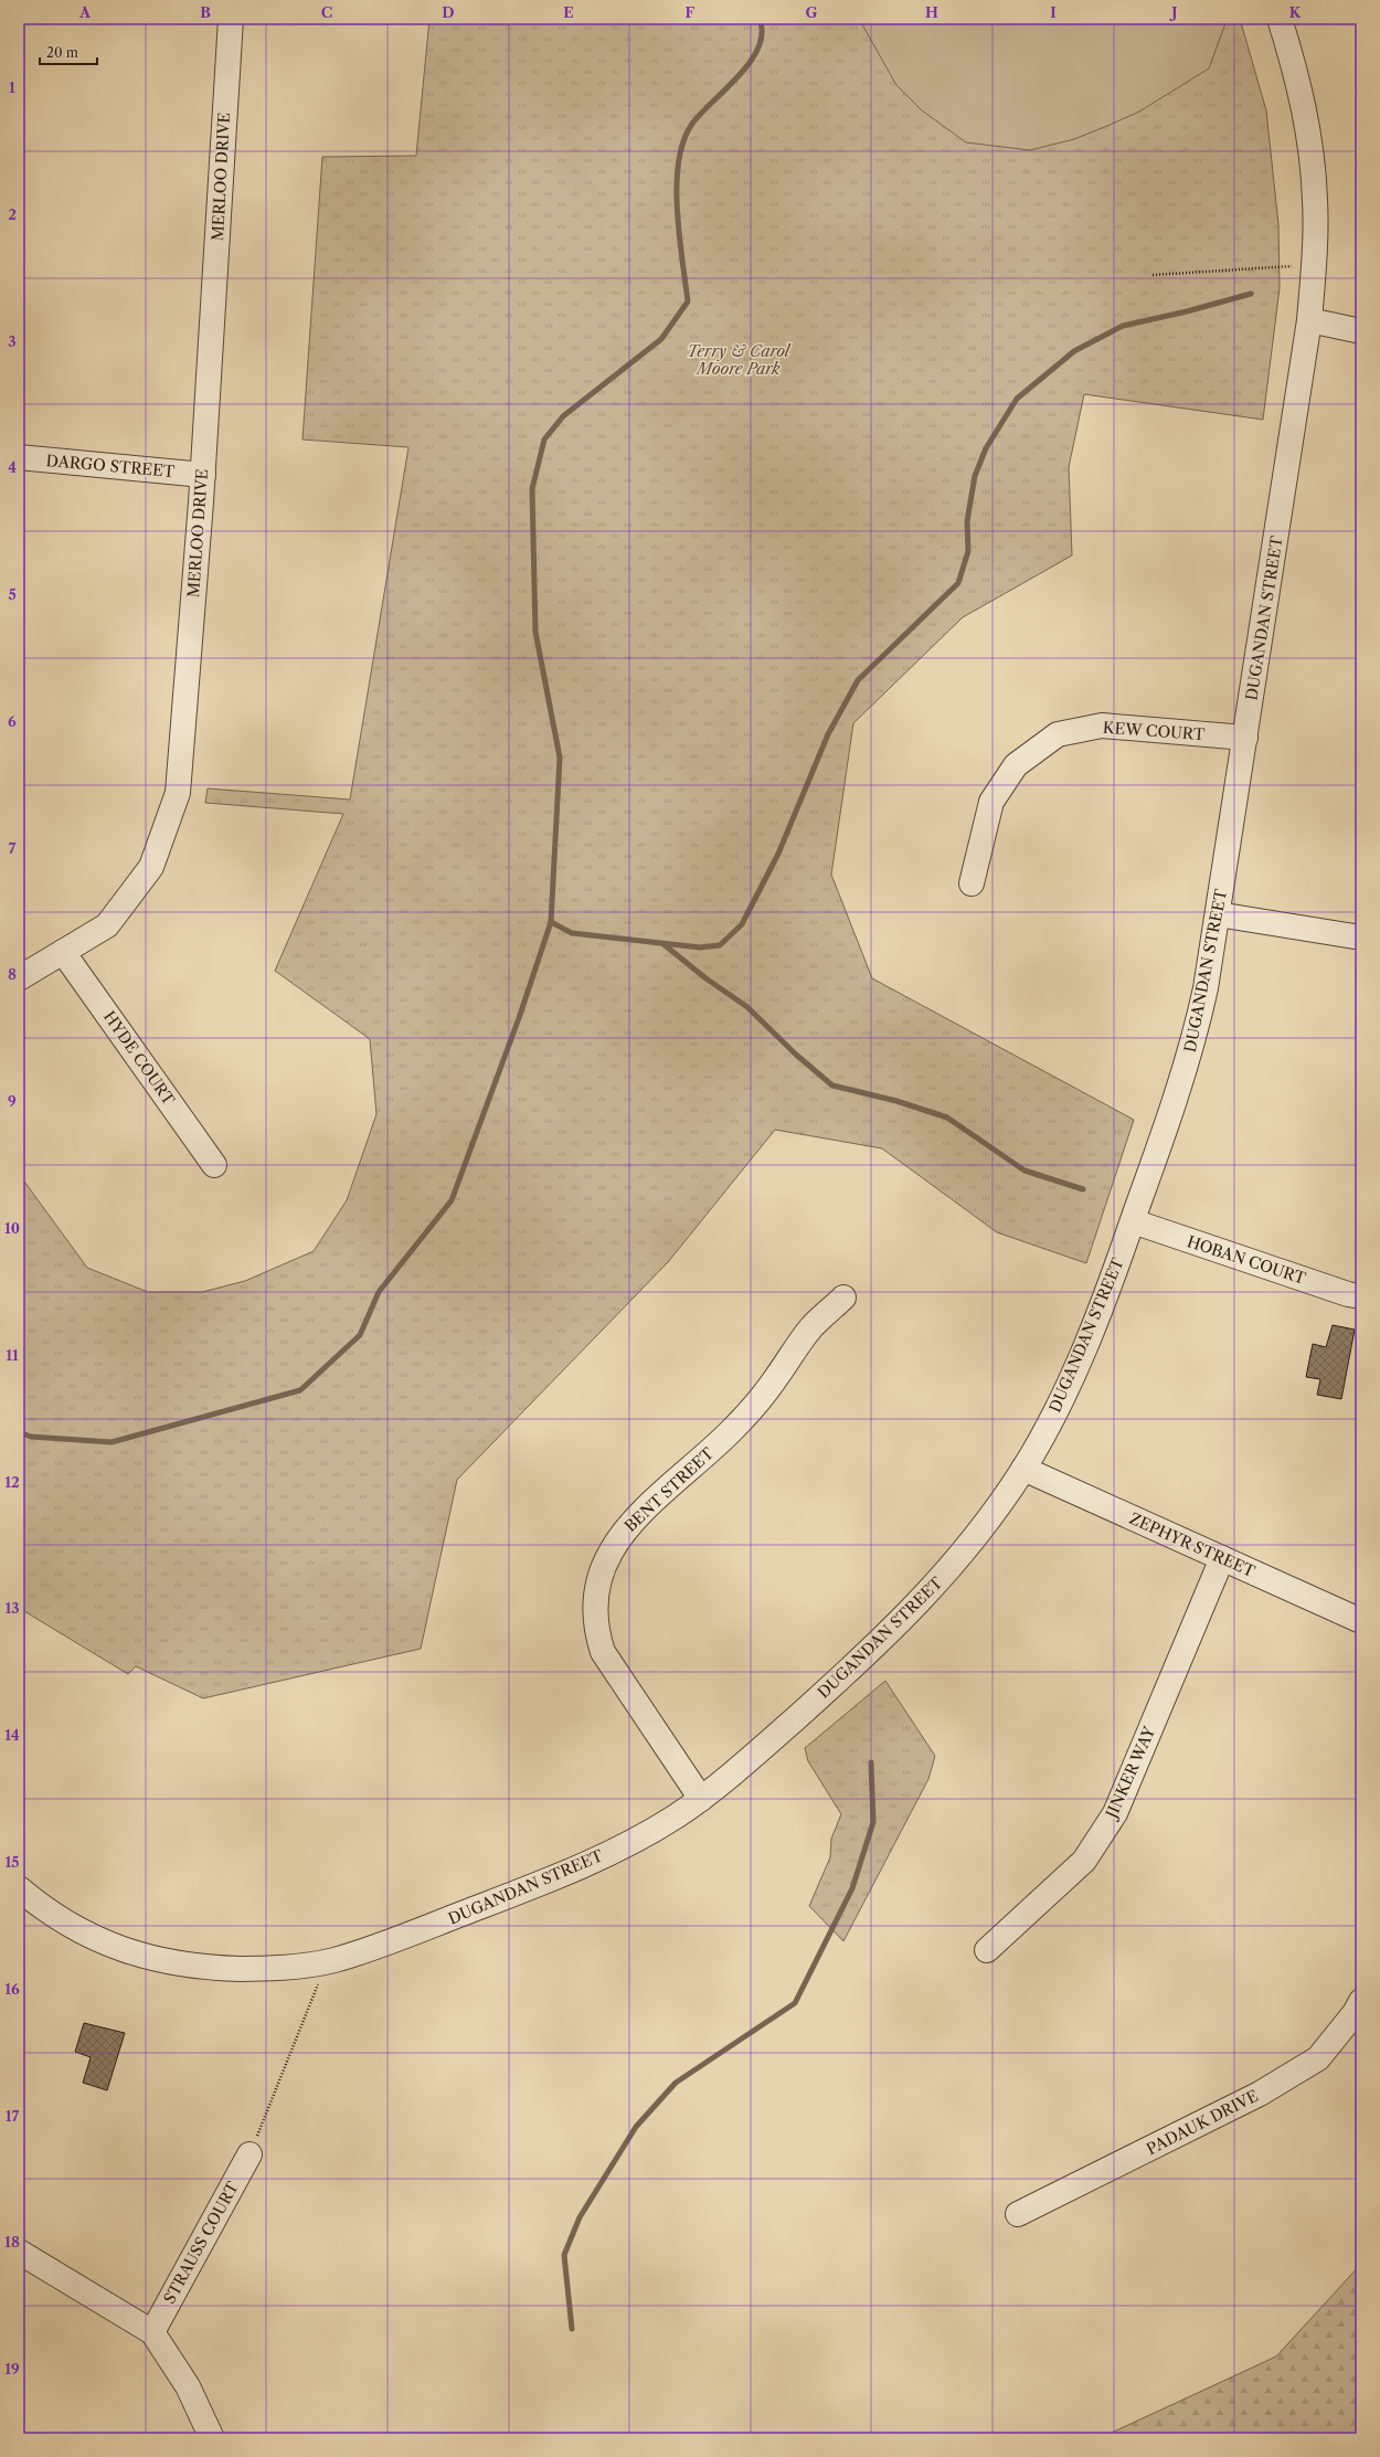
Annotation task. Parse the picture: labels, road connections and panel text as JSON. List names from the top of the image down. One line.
{"streets":{"street":["MERLOO DRIVE","DARGO STREET","DUGANDAN STREET","KEW COURT","HYDE COURT","HOBAN COURT","BENT STREET","ZEPHYR STREET","JINKER WAY","PADAUK DRIVE","STRAUSS COURT"]},"crossings":[["MERLOO DRIVE","DARGO STREET"],["MERLOO DRIVE","HYDE COURT"],["DUGANDAN STREET","KEW COURT"],["DUGANDAN STREET","HOBAN COURT"],["DUGANDAN STREET","BENT STREET"],["DUGANDAN STREET","ZEPHYR STREET"],["ZEPHYR STREET","JINKER WAY"]],"parks":["Terry & Carol Moore Park"],"scale_bar":"20 m","grid":{"columns":["A","B","C","D","E","F","G","H","I","J","K"],"rows":["1","2","3","4","5","6","7","8","9","10","11","12","13","14","15","16","17","18","19"]}}
